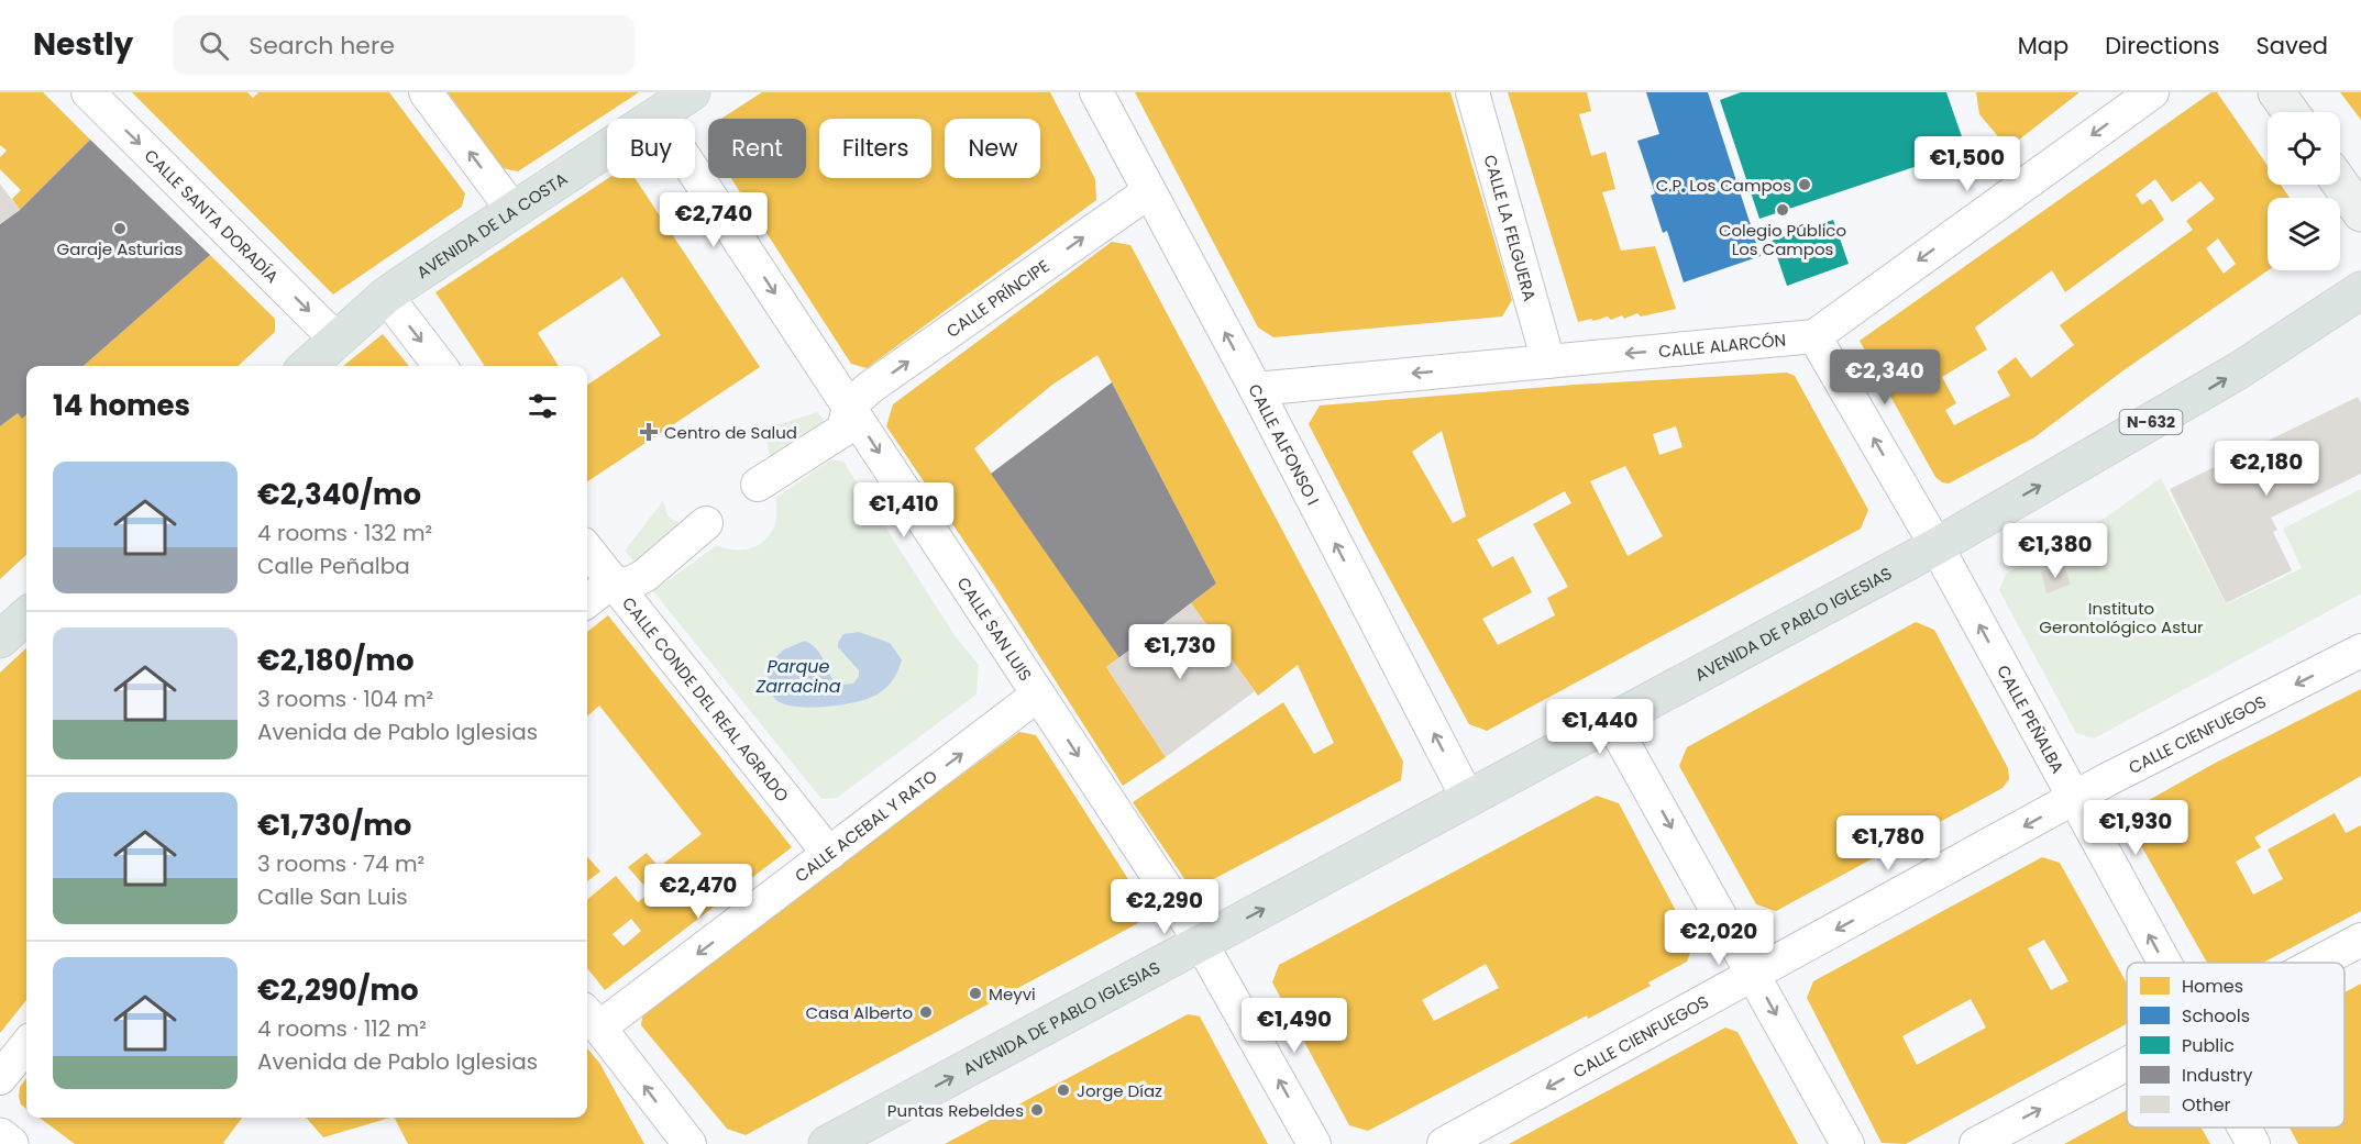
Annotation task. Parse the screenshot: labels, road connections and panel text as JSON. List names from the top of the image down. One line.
{"streets":{"main road":["AVENIDA DE LA COSTA","N-632","AVENIDA DE PABLO IGLESIAS"],"street":["CALLE SANTA DORADÍA","CALLE LA FELGUERA","CALLE PRÍNCIPE","CALLE ALARCÓN","CALLE ALFONSO I","CALLE SAN LUIS","CALLE CONDE DEL REAL AGRADO","CALLE PEÑALBA","CALLE CIENFUEGOS","CALLE ACEBAL Y RATO"]},"crossings":[["CALLE SANTA DORADÍA","AVENIDA DE LA COSTA"],["AVENIDA DE LA COSTA","CALLE SAN LUIS"],["CALLE LA FELGUERA","CALLE ALARCÓN"],["CALLE PRÍNCIPE","CALLE ALFONSO I"],["CALLE PRÍNCIPE","CALLE SAN LUIS"],["CALLE ALARCÓN","CALLE ALFONSO I"],["CALLE ALARCÓN","CALLE PEÑALBA"],["CALLE ALFONSO I","AVENIDA DE PABLO IGLESIAS"],["AVENIDA DE PABLO IGLESIAS","CALLE SAN LUIS"],["AVENIDA DE PABLO IGLESIAS","CALLE PEÑALBA"],["CALLE SAN LUIS","CALLE ACEBAL Y RATO"],["CALLE CONDE DEL REAL AGRADO","CALLE ACEBAL Y RATO"],["CALLE PEÑALBA","CALLE CIENFUEGOS"]],"one_way":["CALLE PRÍNCIPE","CALLE ALARCÓN","CALLE ALFONSO I","AVENIDA DE PABLO IGLESIAS","CALLE PEÑALBA","CALLE CIENFUEGOS"],"water":["Parque Zarracina"],"parks":["Instituto Gerontológico Astur"],"places":{"other":["C.P. Los Campos","Colegio Público Los Campos","Garaje Asturias","Meyvi","Casa Alberto","Jorge Díaz","Puntas Rebeldes"],"health":["Centro de Salud"]},"legend":["Homes","Schools","Public","Industry","Other"],"page":{"header":"Nestly","search":"Search here","nav":["Map","Directions","Saved"],"chip":["Buy","Rent","Filters","New"],"price":["€1,500","€2,740","€2,340","€2,180","€1,410","€1,380","€1,730","€1,440","€1,930","€1,780","€2,470","€2,290","€2,020","€1,490"],"heading":"14 homes","list":[{"name":"€2,340/mo","note":"4 rooms · 132 m² · Calle Peñalba"},{"name":"€2,180/mo","note":"3 rooms · 104 m² · Avenida de Pablo Iglesias"},{"name":"€1,730/mo","note":"3 rooms · 74 m² · Calle San Luis"},{"name":"€2,290/mo","note":"4 rooms · 112 m² · Avenida de Pablo Iglesias"}]}}
